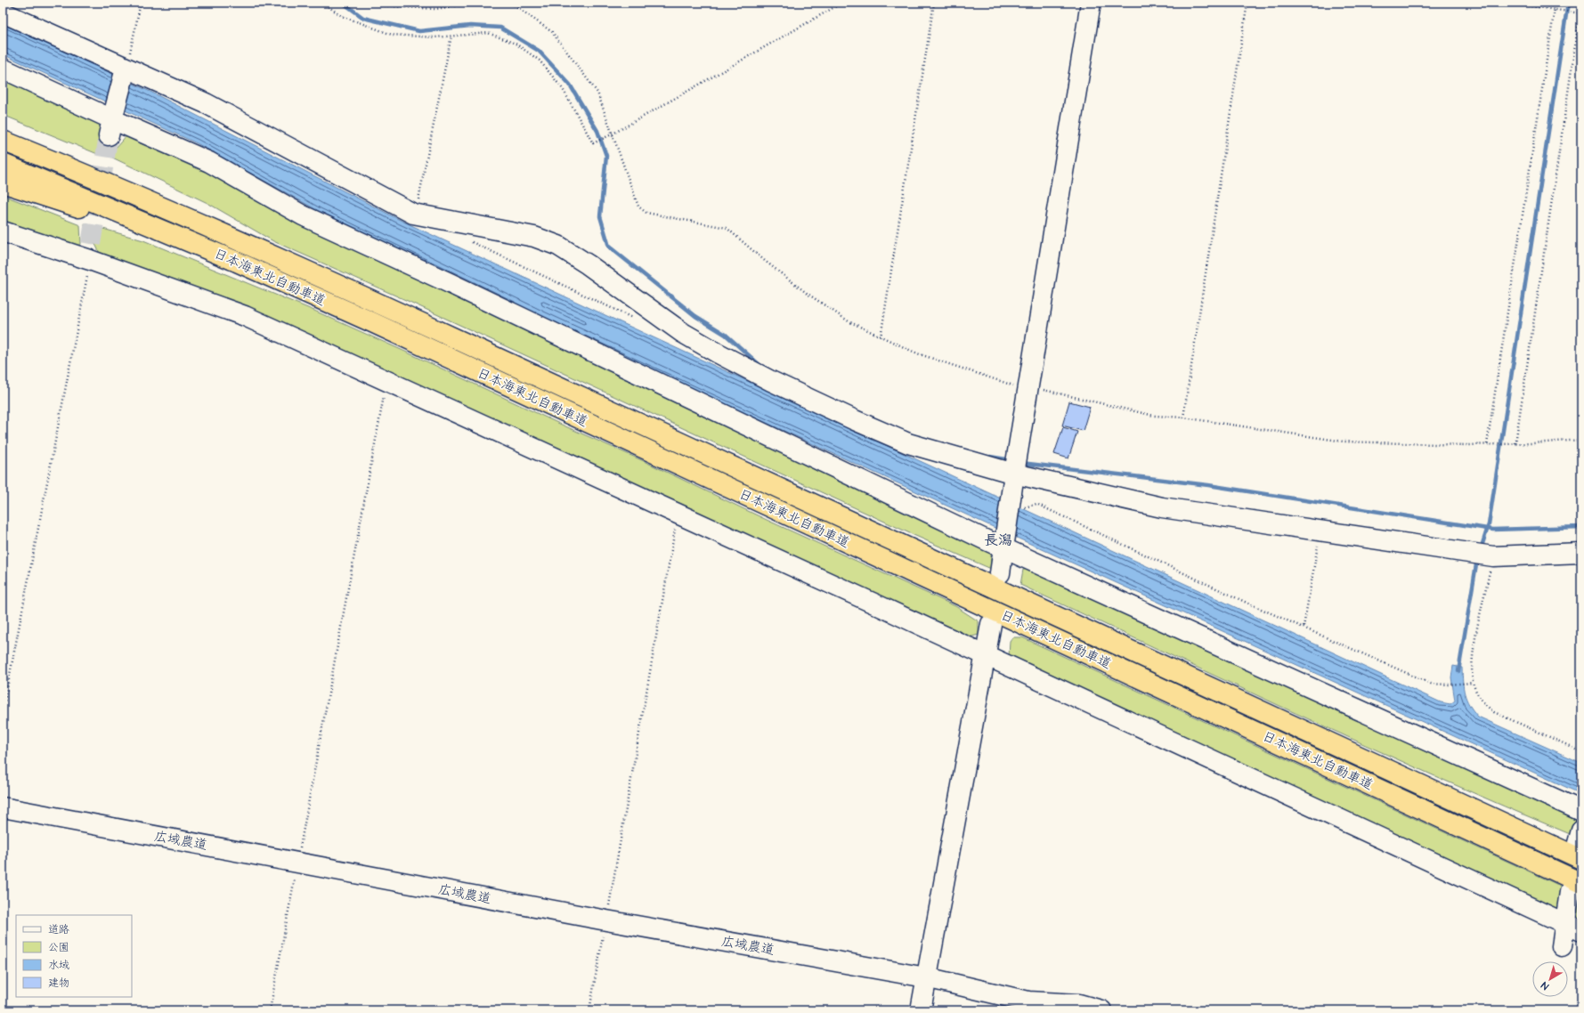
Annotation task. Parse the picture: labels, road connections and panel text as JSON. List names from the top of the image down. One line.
{"streets":{"highway":["日本海東北自動車道"],"street":["広域農道"]},"districts":["長潟"],"legend":["道路","公園","水域","建物"],"north":"bottom left"}
